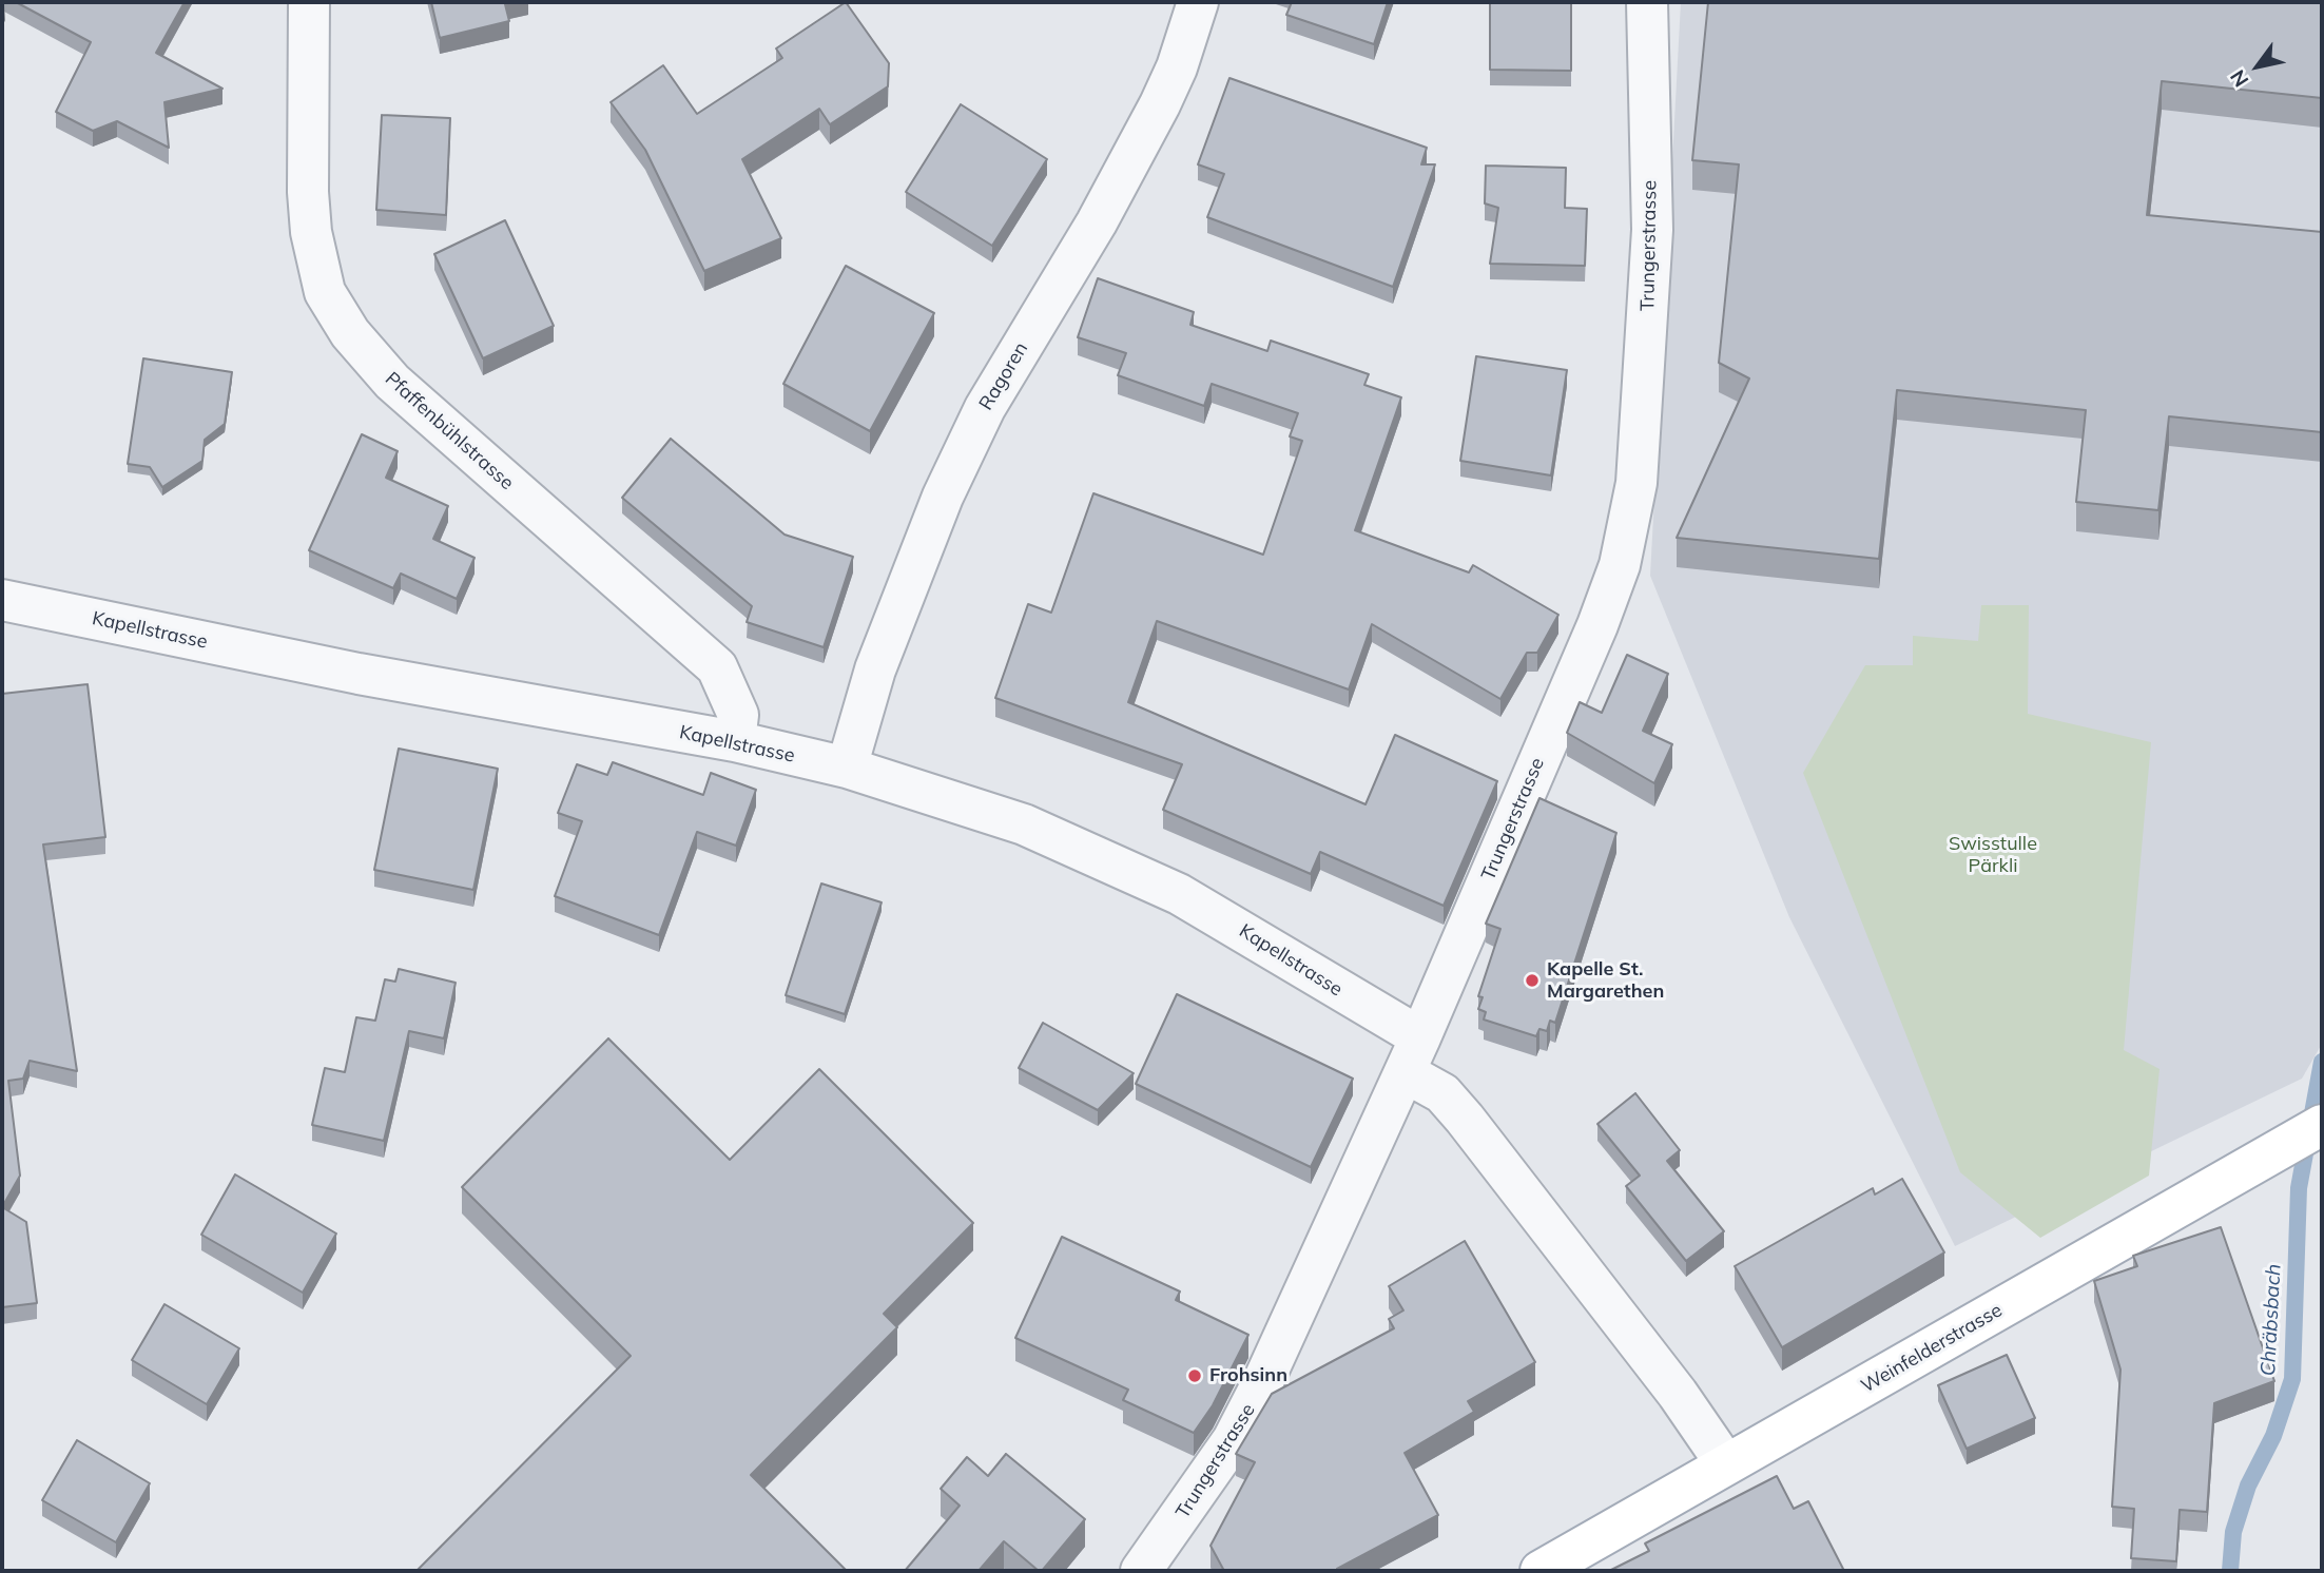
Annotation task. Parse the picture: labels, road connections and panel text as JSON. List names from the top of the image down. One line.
{"streets":{"main road":["Weinfelderstrasse"],"street":["Trungerstrasse","Ragoren","Pfaffenbühlstrasse","Kapellstrasse"]},"crossings":[["Trungerstrasse","Kapellstrasse"],["Ragoren","Kapellstrasse"],["Pfaffenbühlstrasse","Kapellstrasse"],["Kapellstrasse","Weinfelderstrasse"]],"water":["Chräbsbach"],"parks":["Swisstulle Pärkli"],"places":["Kapelle St. Margarethen","Frohsinn"],"north":"bottom left"}
